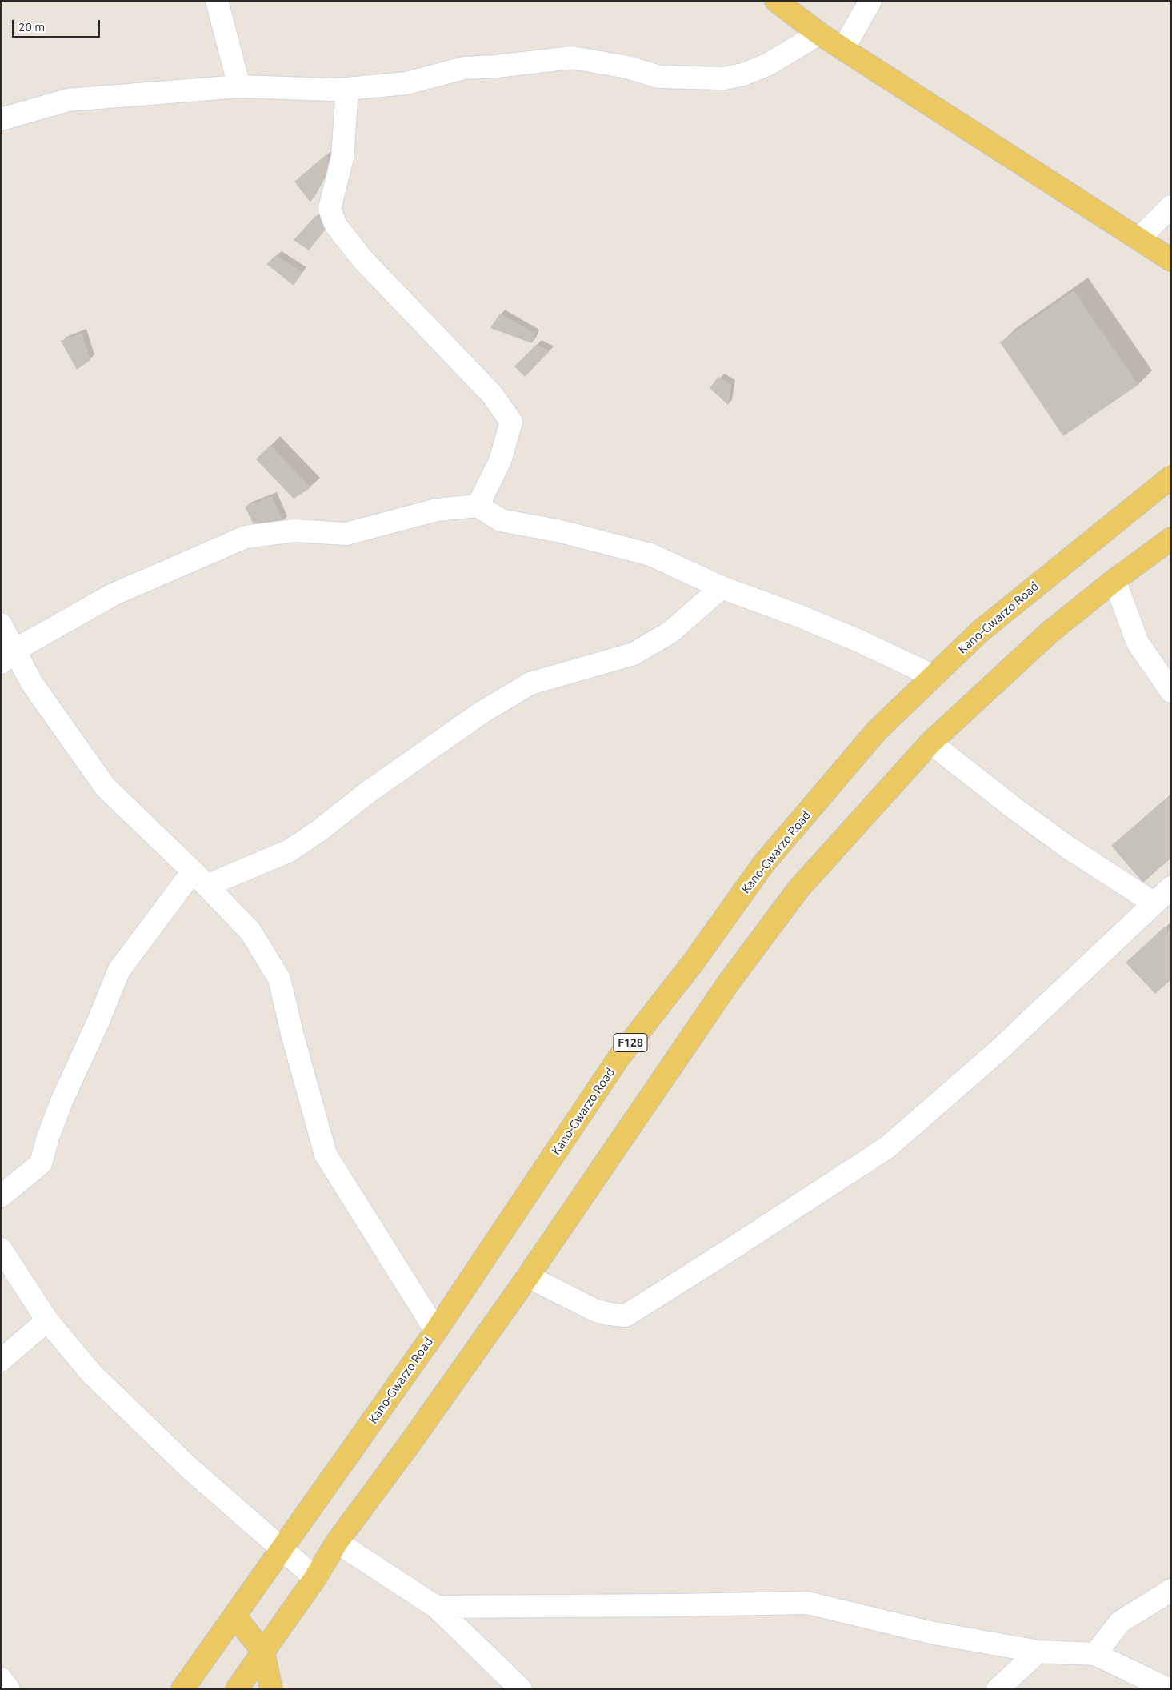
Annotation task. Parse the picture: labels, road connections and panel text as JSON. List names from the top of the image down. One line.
{"streets":{"main road":["Kano-Gwarzo Road","F128"]},"scale_bar":"20 m"}
